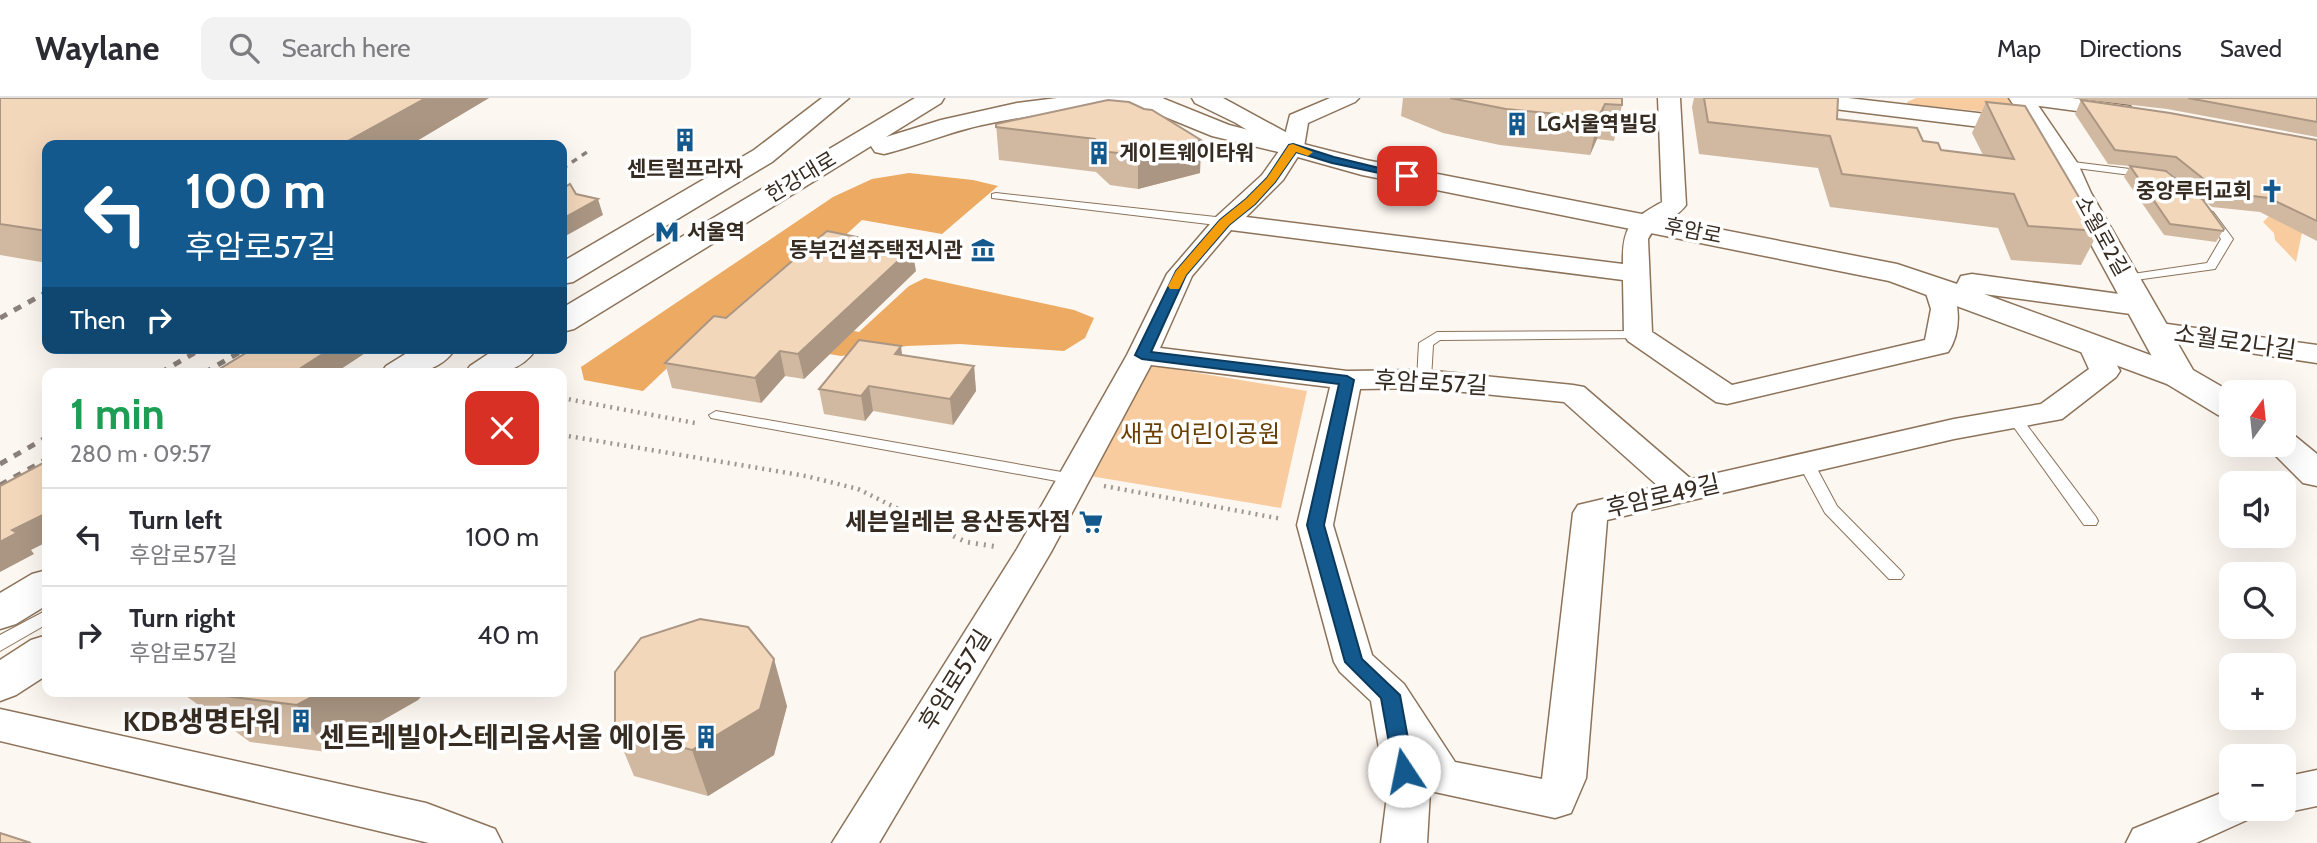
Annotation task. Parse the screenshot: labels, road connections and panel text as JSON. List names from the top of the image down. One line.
{"streets":{"main road":["한강대로","후암로","소월로2길"],"street":["소월로2나길","후암로57길","후암로49길"]},"crossings":[["후암로","소월로2길"],["후암로","후암로57길"],["후암로","후암로49길"],["소월로2길","소월로2나길"],["후암로57길","후암로49길"]],"parks":["새꿈 어린이공원"],"places":{"building":["LG서울역빌딩","센트럴프라자","게이트웨이타워","KDB생명타워","센트레빌아스테리움서울 에이동"],"church":["중앙루터교회"],"metro station":["서울역"],"museum":["동부건설주택전시관"],"supermarket":["세븐일레븐 용산동자점"]},"north":"top","page":{"header":"Waylane","search":"Search here","nav":["Map","Directions","Saved"],"turn":["100 m","후암로57길"],"then":"Then","heading":["1 min","280 m · 09:57"],"map_buttons":["+","−"],"list":[{"name":"Turn left","note":"후암로57길","value":"100 m"},{"name":"Turn right","note":"후암로57길","value":"40 m"}]}}
